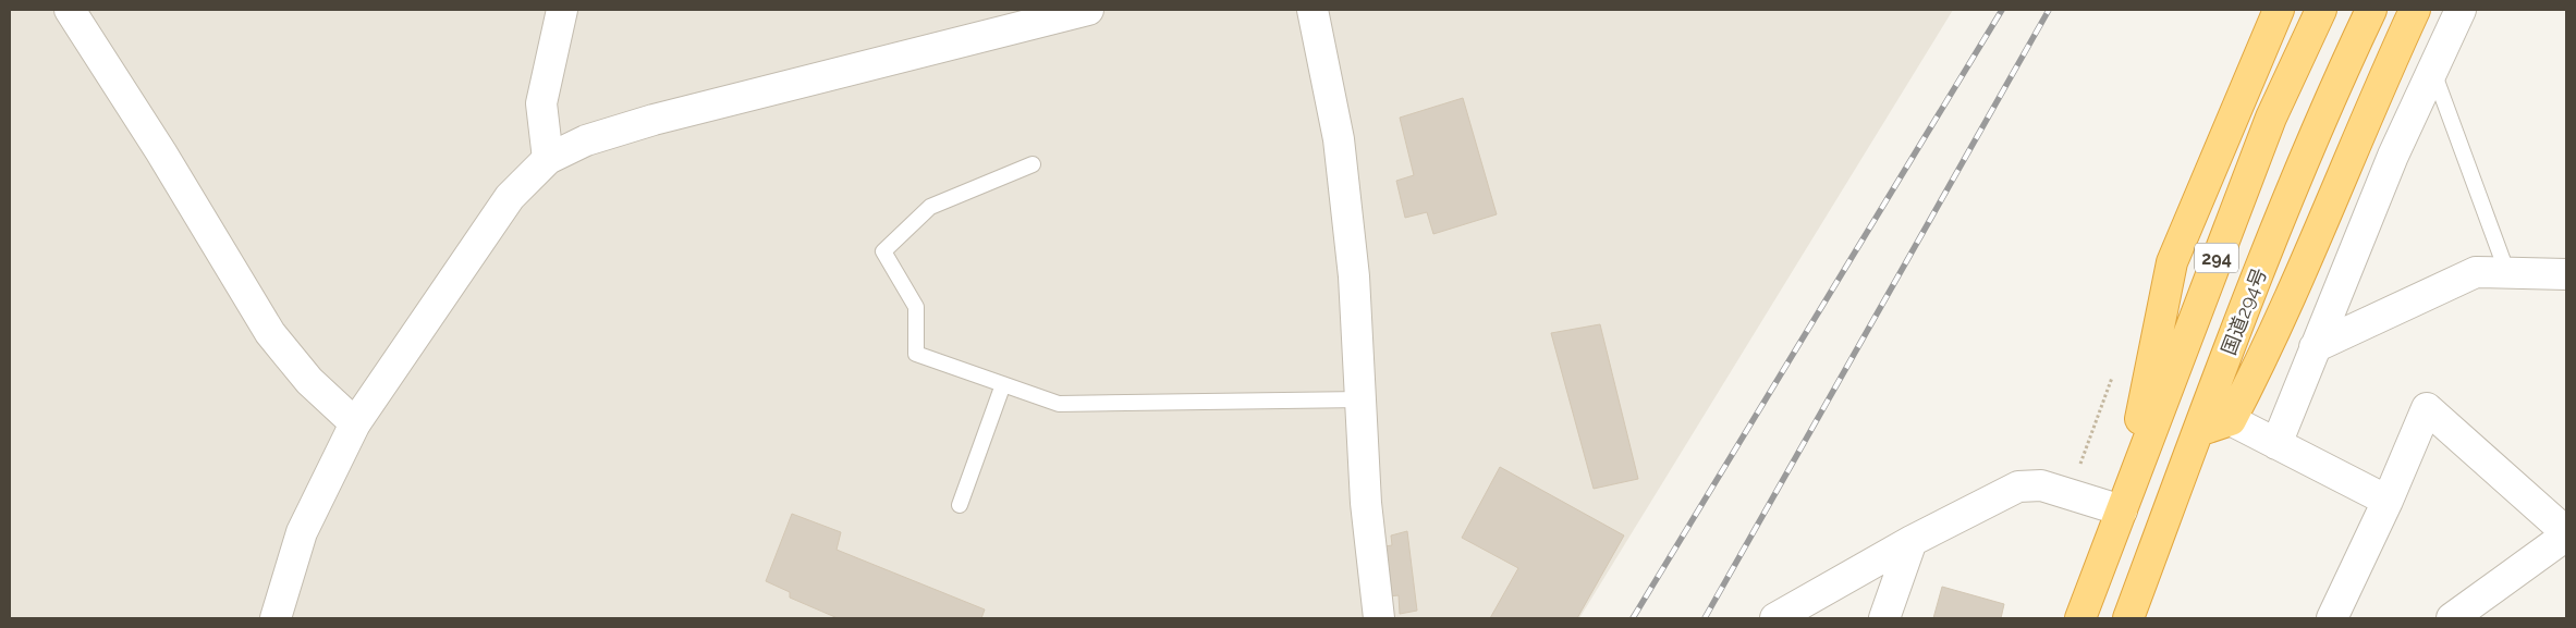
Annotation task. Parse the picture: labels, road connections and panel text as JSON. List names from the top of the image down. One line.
{"streets":{"highway":["294","国道294号"]}}
